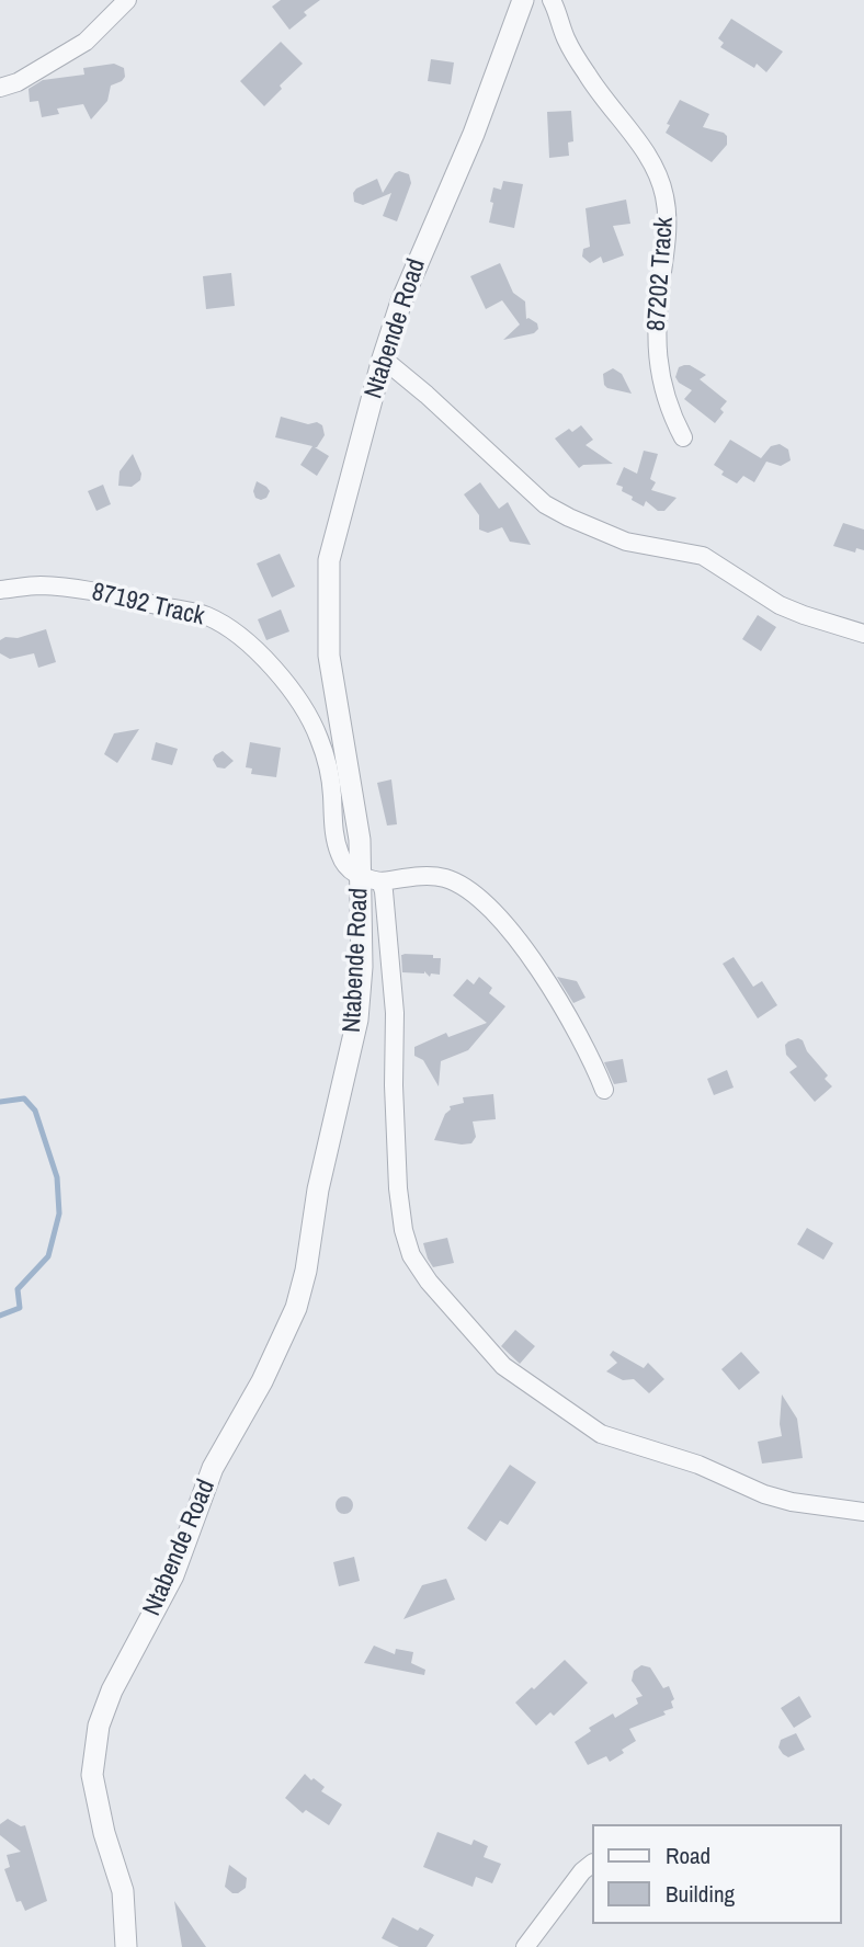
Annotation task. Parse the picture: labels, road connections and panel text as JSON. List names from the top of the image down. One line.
{"streets":{"street":["87202 Track","Ntabende Road","87192 Track"]},"crossings":[["Ntabende Road","87192 Track"]],"legend":["Road","Building"]}
